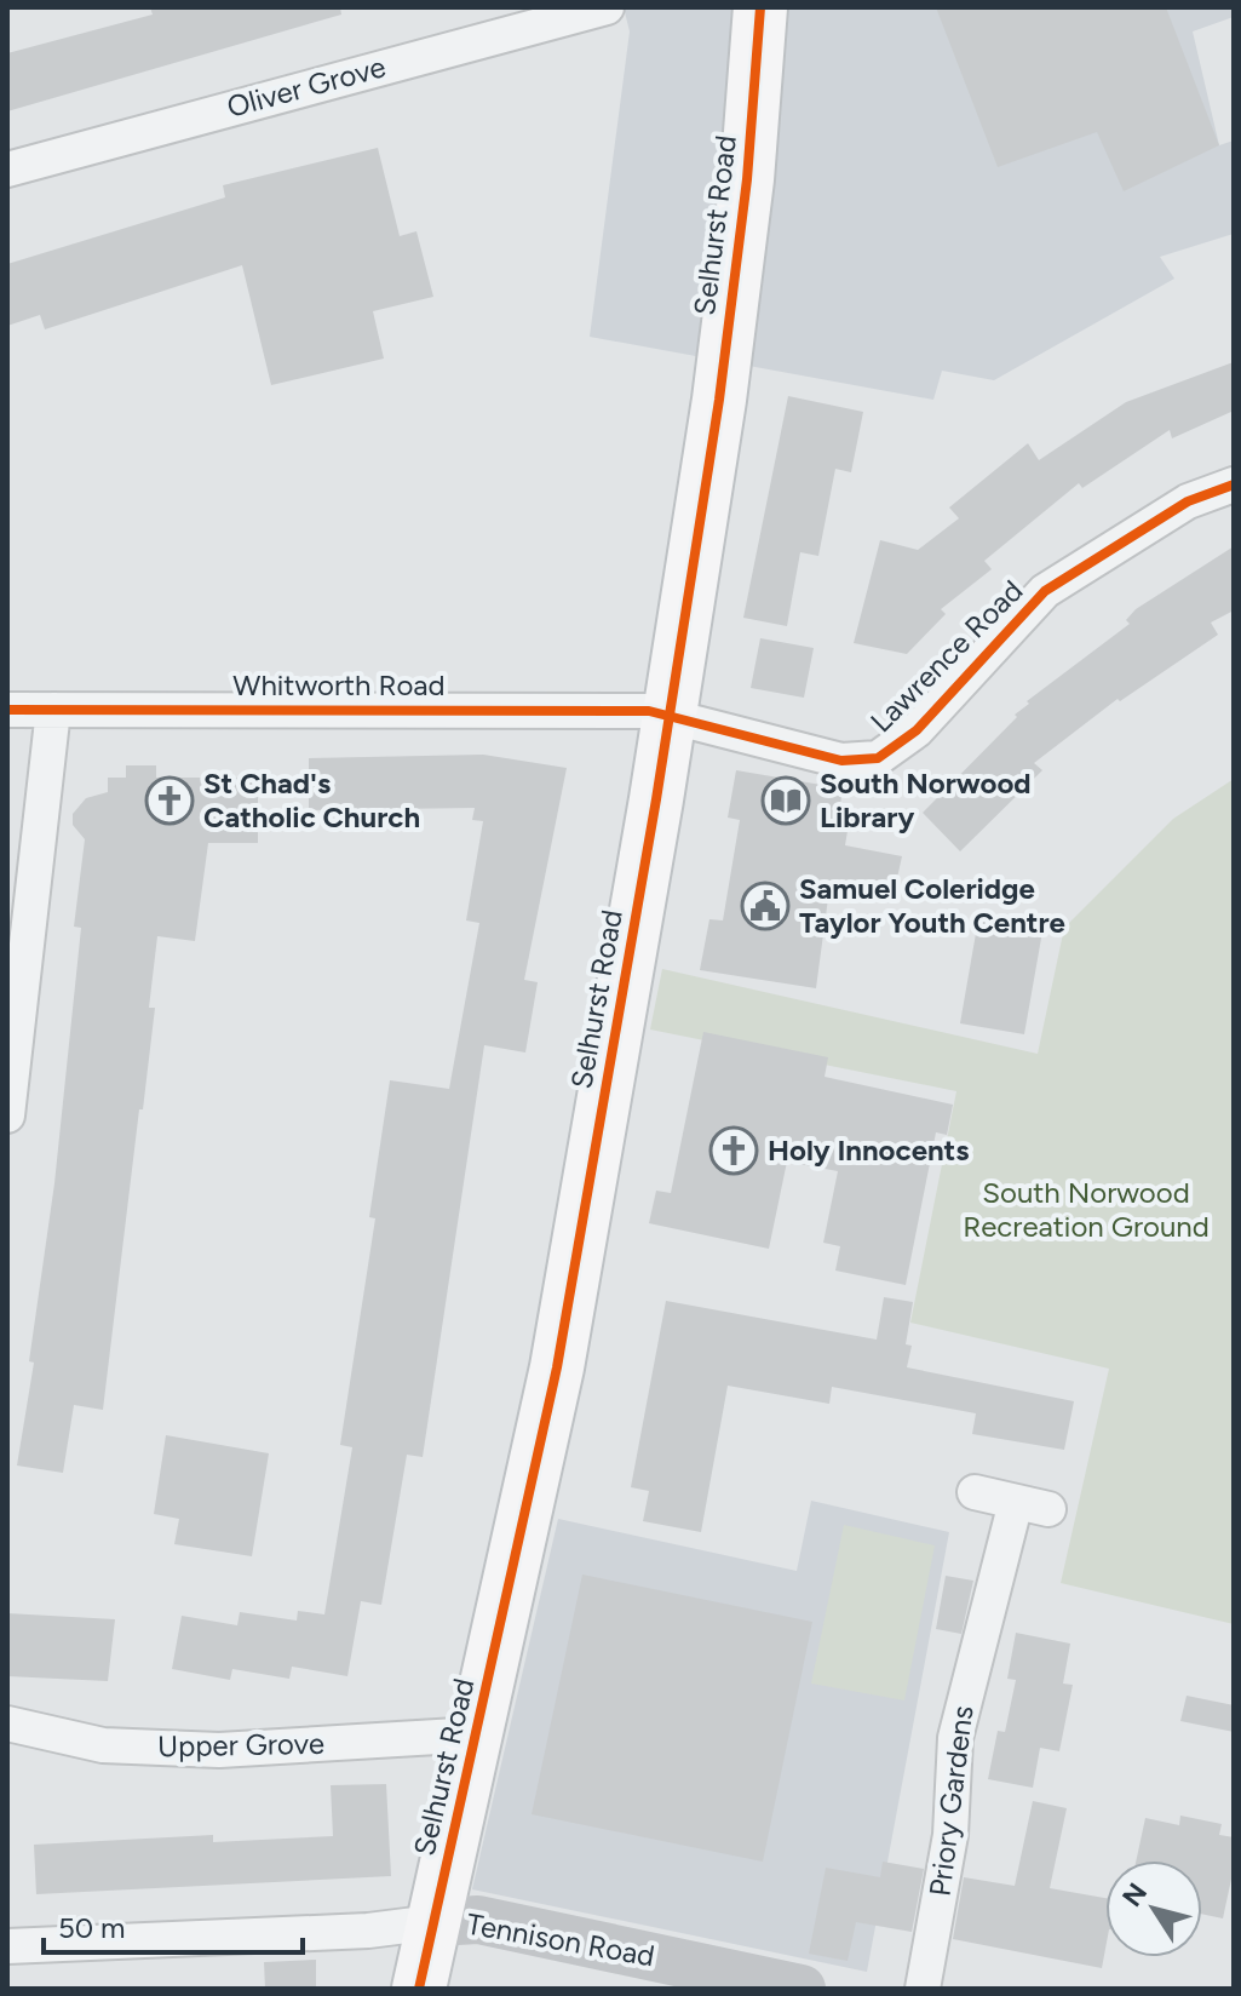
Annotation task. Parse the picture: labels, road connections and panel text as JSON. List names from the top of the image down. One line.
{"streets":{"main road":["Selhurst Road"],"street":["Oliver Grove","Lawrence Road","Whitworth Road","Upper Grove","Priory Gardens","Tennison Road"]},"crossings":[["Selhurst Road","Lawrence Road"],["Selhurst Road","Whitworth Road"],["Selhurst Road","Upper Grove"],["Selhurst Road","Tennison Road"],["Lawrence Road","Whitworth Road"]],"parks":["South Norwood Recreation Ground"],"places":{"church":["St Chad's Catholic Church","Holy Innocents"],"library":["South Norwood Library"],"public building":["Samuel Coleridge Taylor Youth Centre"]},"scale_bar":"50 m","north":"top left"}
